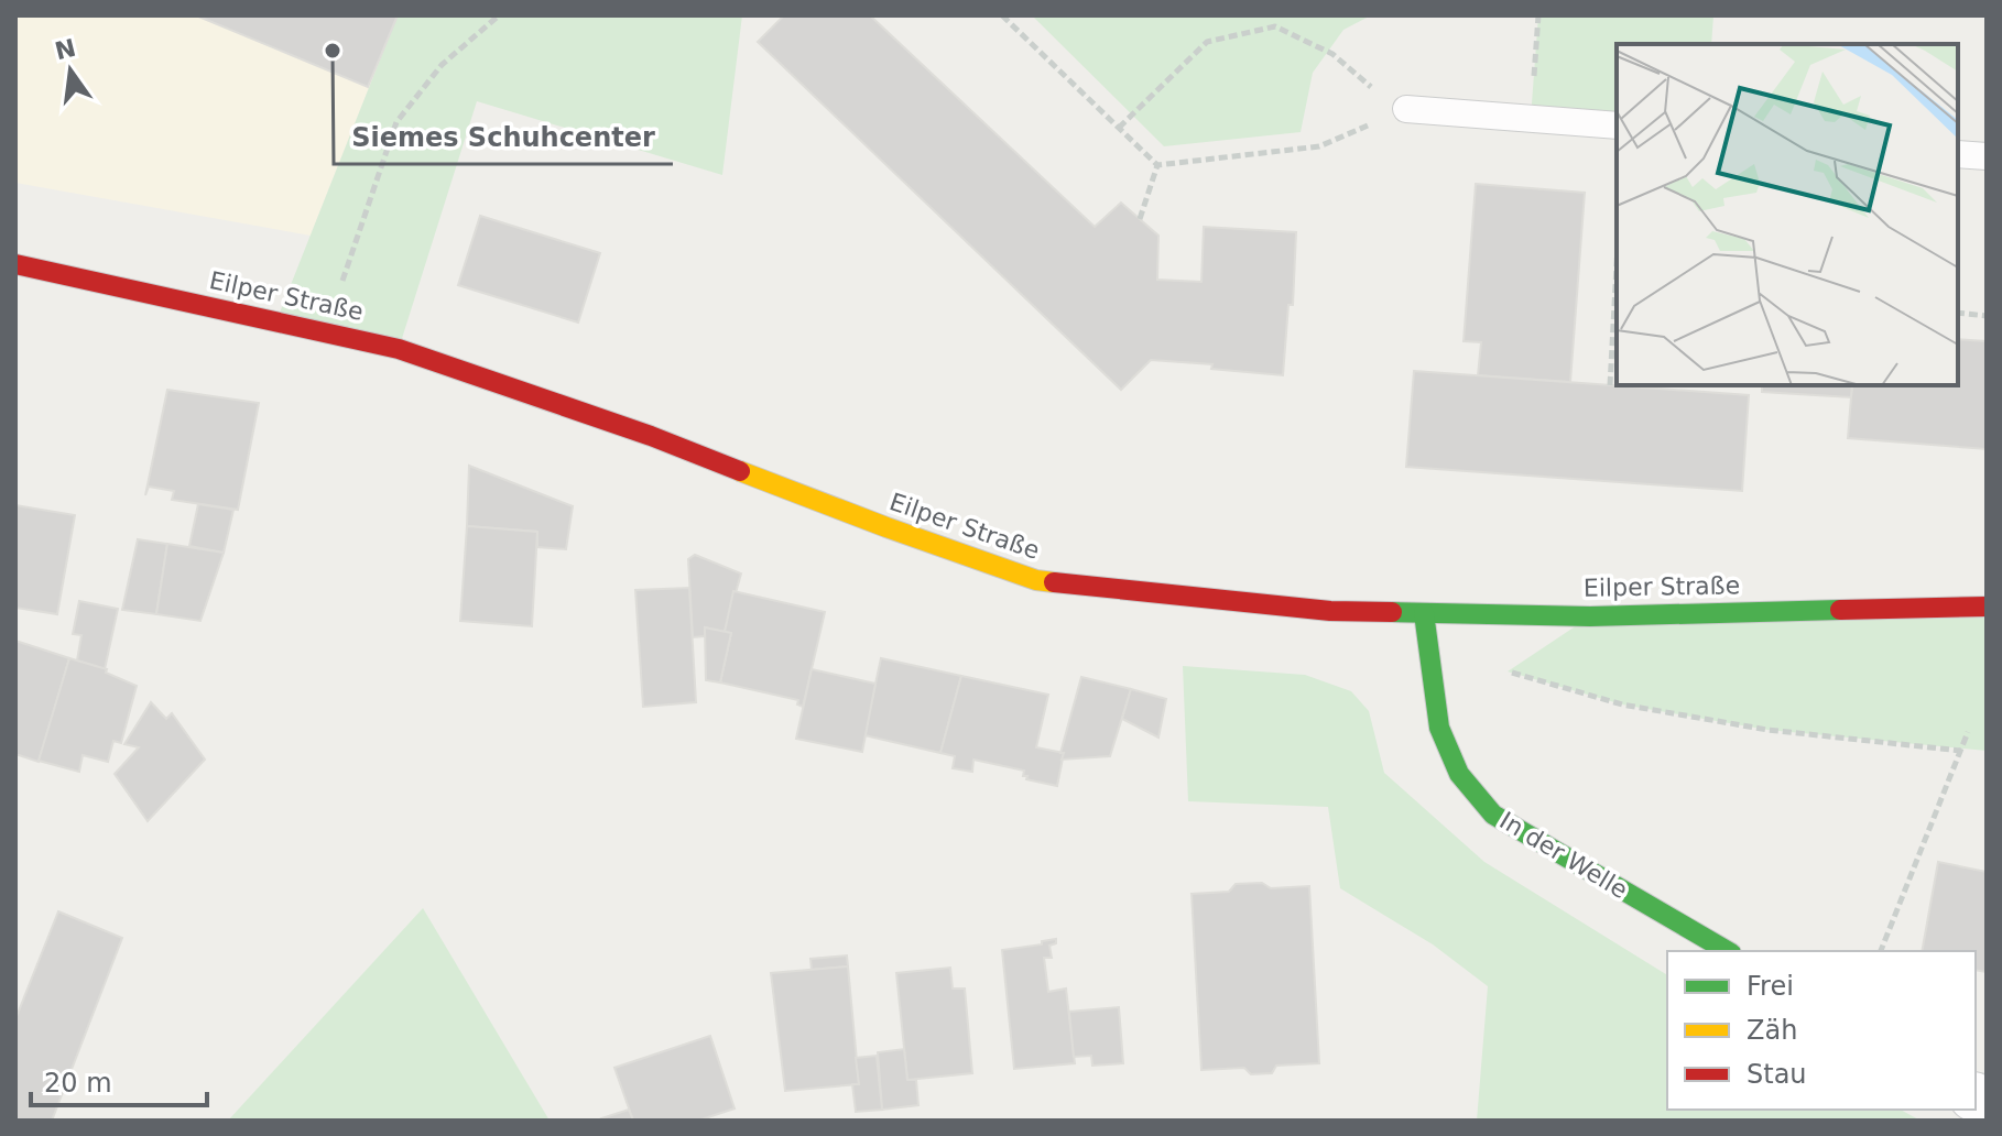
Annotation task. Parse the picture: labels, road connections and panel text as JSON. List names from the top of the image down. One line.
{"streets":{"main road":["Eilper Straße","In der Welle"]},"crossings":[["Eilper Straße","In der Welle"]],"places":["Siemes Schuhcenter"],"legend":["Frei","Zäh","Stau"],"scale_bar":"20 m","north":"top"}
